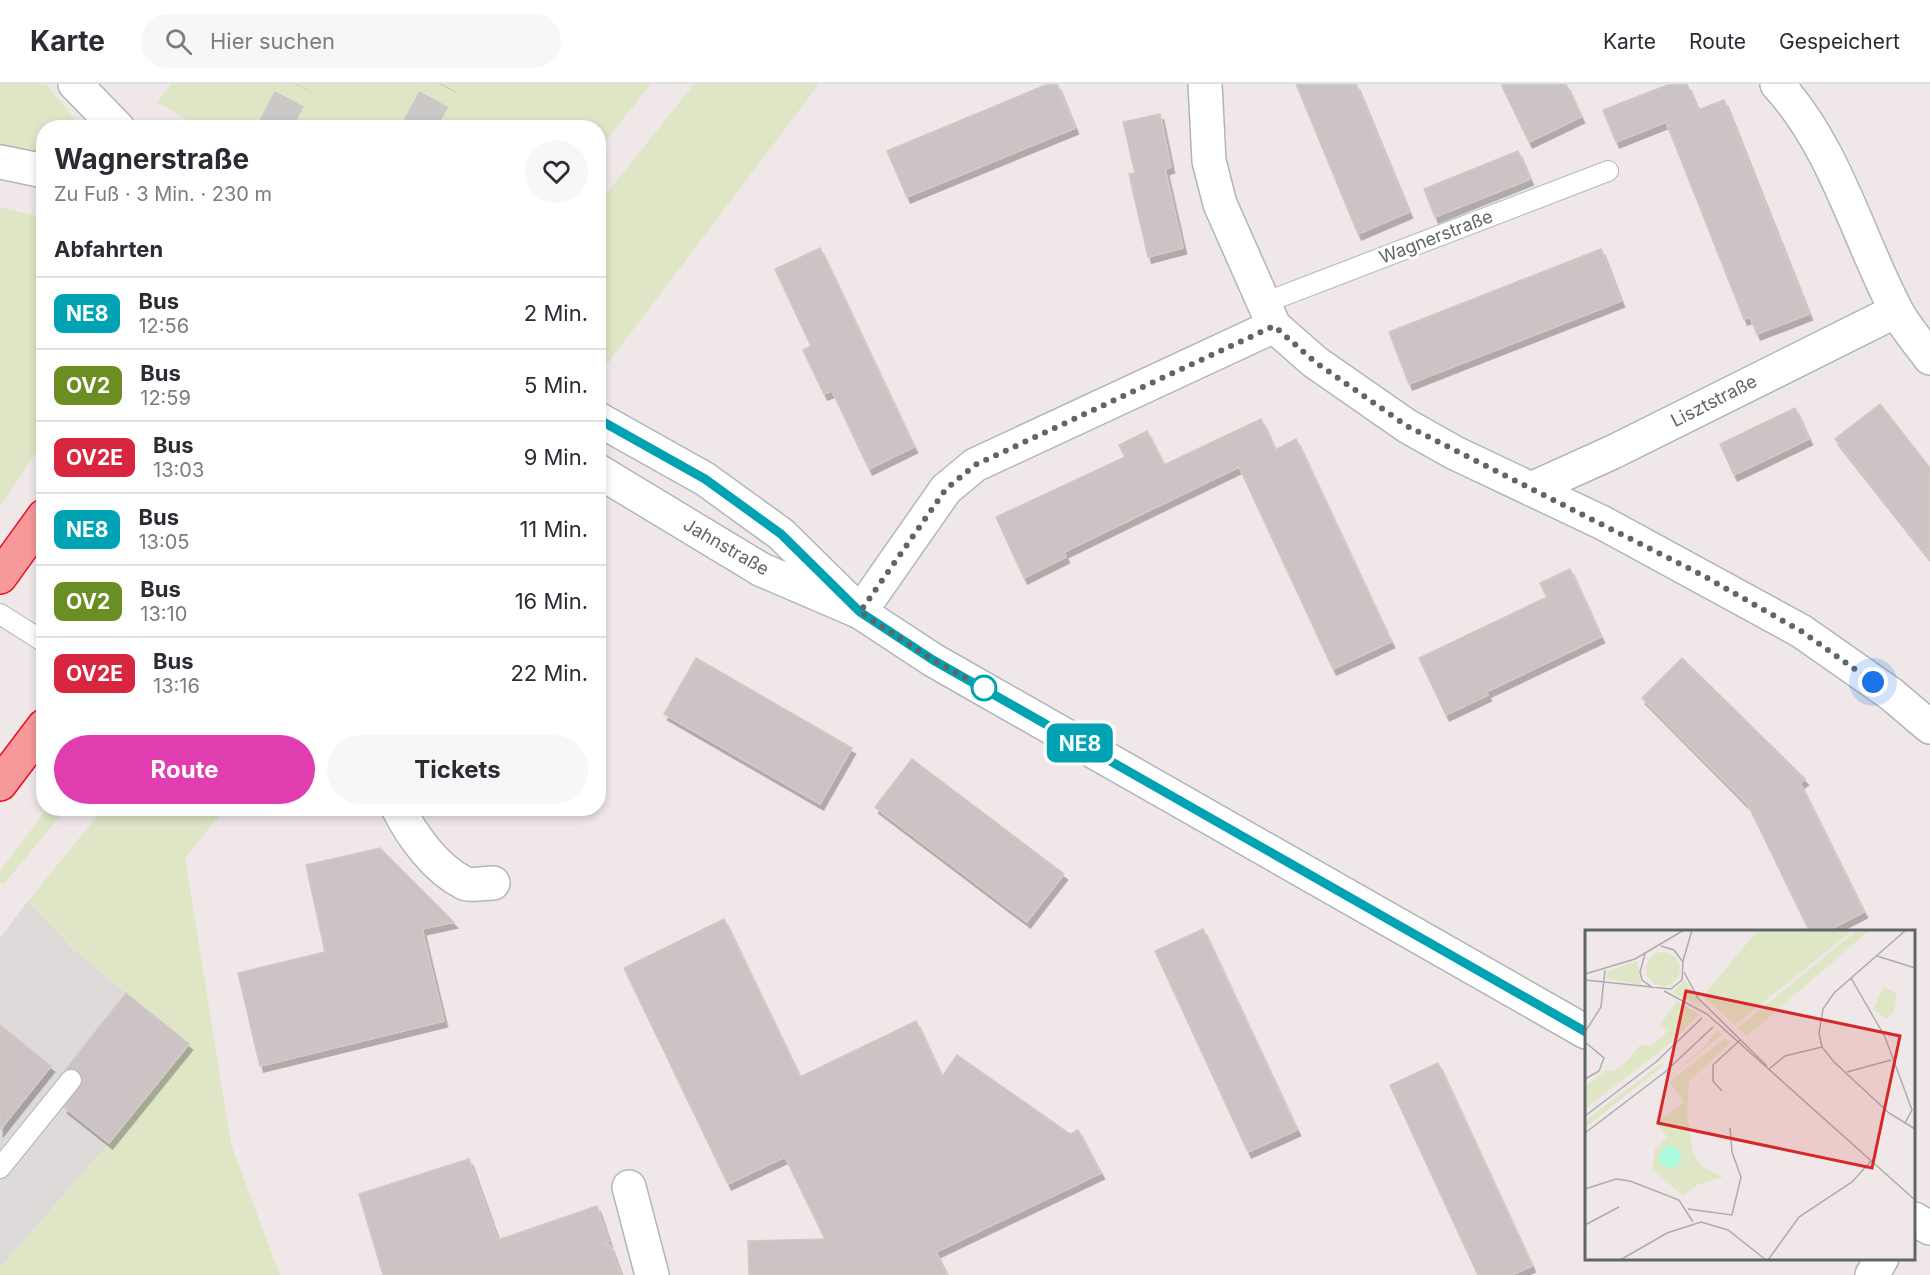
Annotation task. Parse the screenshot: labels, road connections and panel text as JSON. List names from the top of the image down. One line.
{"streets":{"street":["Wagnerstraße","Lisztstraße","Jahnstraße"]},"crossings":[["Wagnerstraße","Jahnstraße"]],"lines":["bus line NE8"],"page":{"header":"Karte","search":"Hier suchen","nav":["Karte","Route","Gespeichert"],"on_map":"NE8","heading":[["Wagnerstraße","Zu Fuß · 3 Min. · 230 m"],"Abfahrten"],"list":[{"mark":"NE8","name":"Bus","note":"12:56","value":"2 Min."},{"mark":"OV2","name":"Bus","note":"12:59","value":"5 Min."},{"mark":"OV2E","name":"Bus","note":"13:03","value":"9 Min."},{"mark":"NE8","name":"Bus","note":"13:05","value":"11 Min."},{"mark":"OV2","name":"Bus","note":"13:10","value":"16 Min."},{"mark":"OV2E","name":"Bus","note":"13:16","value":"22 Min."}],"buttons":["Route","Tickets"]}}
